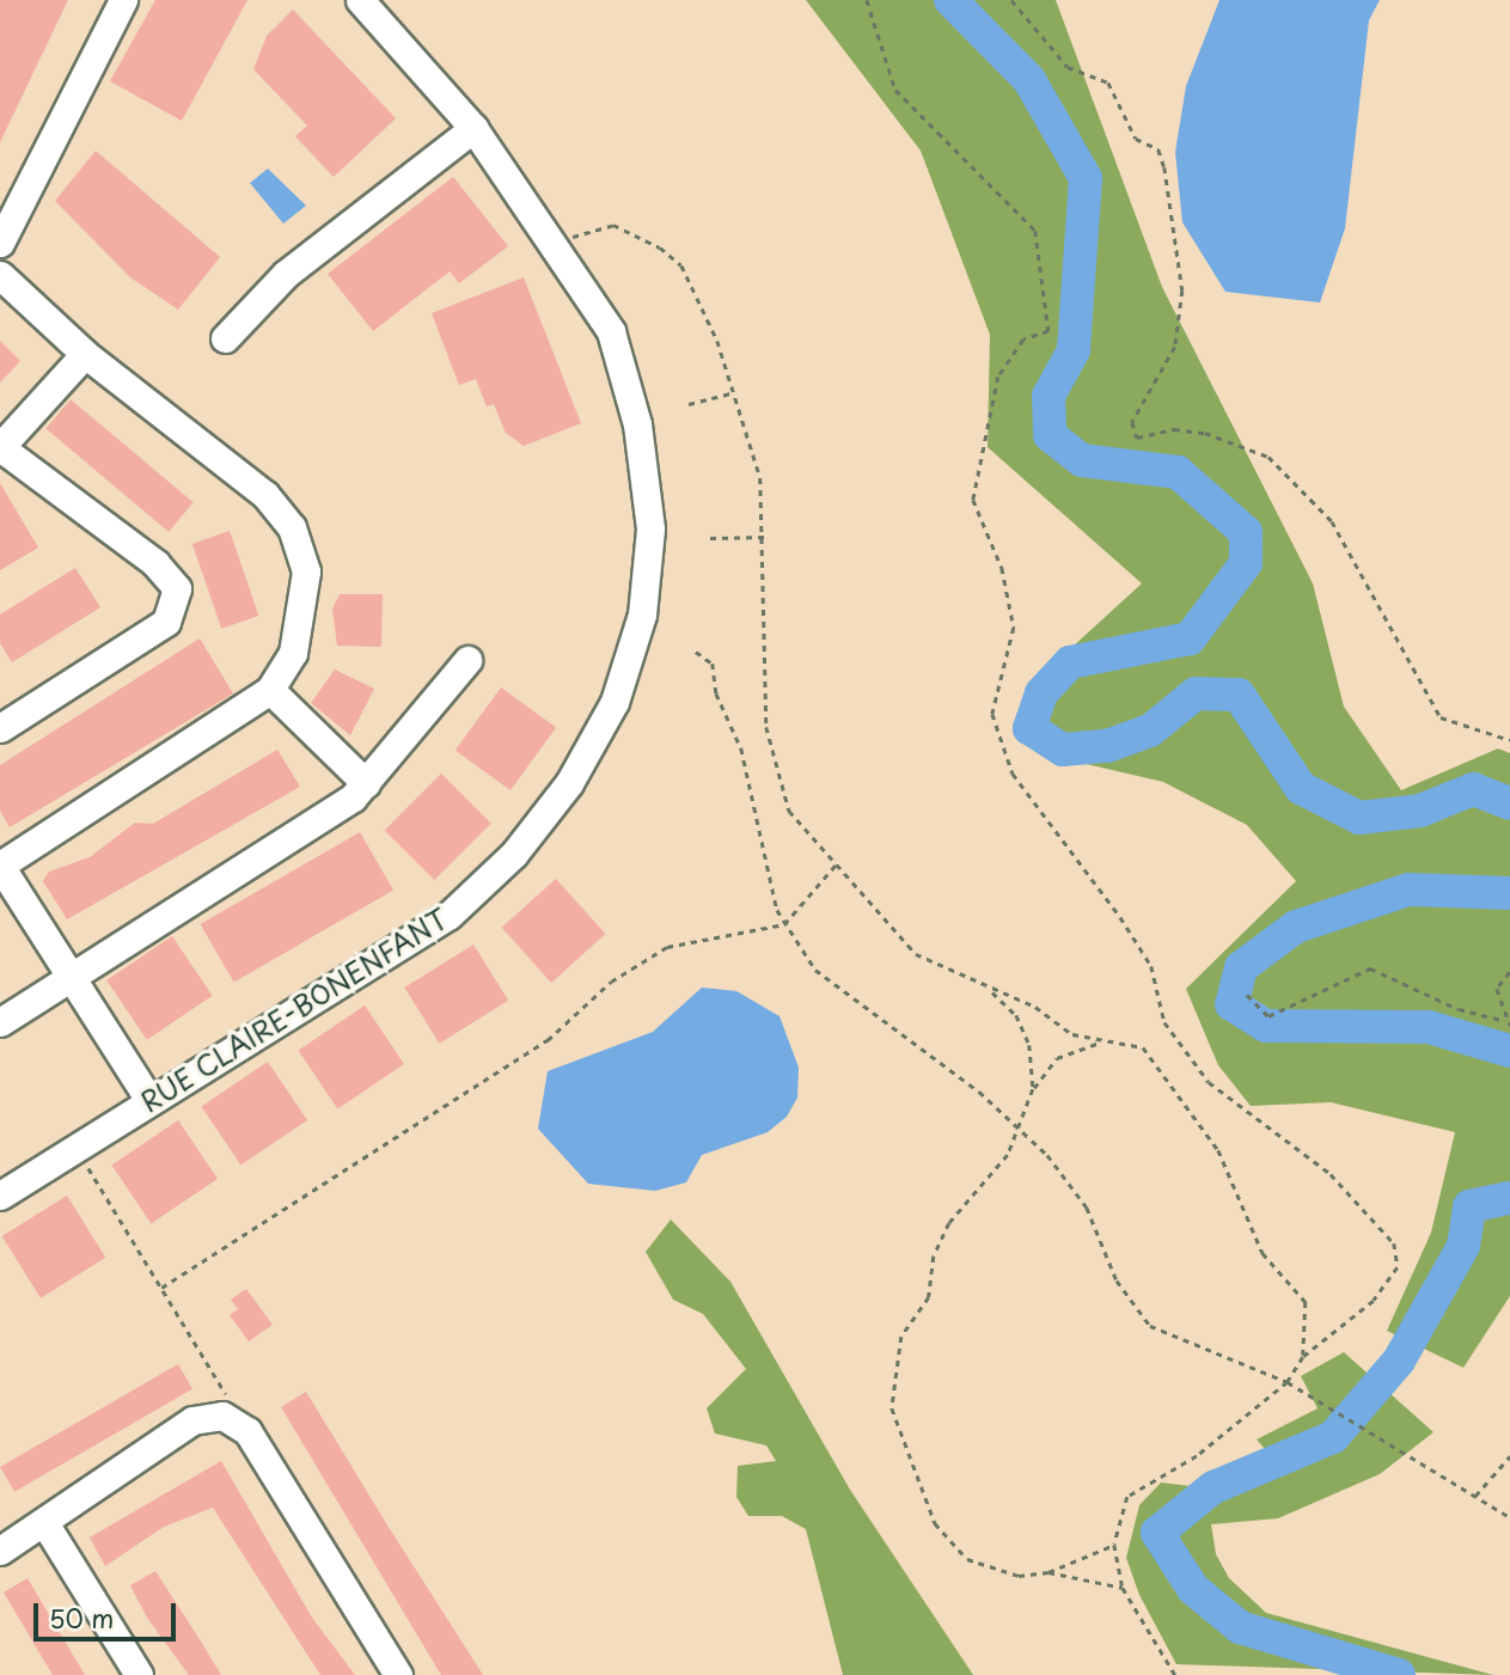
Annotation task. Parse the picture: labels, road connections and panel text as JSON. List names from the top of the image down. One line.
{"streets":{"street":["RUE CLAIRE-BONENFANT"]},"scale_bar":"50 m"}
